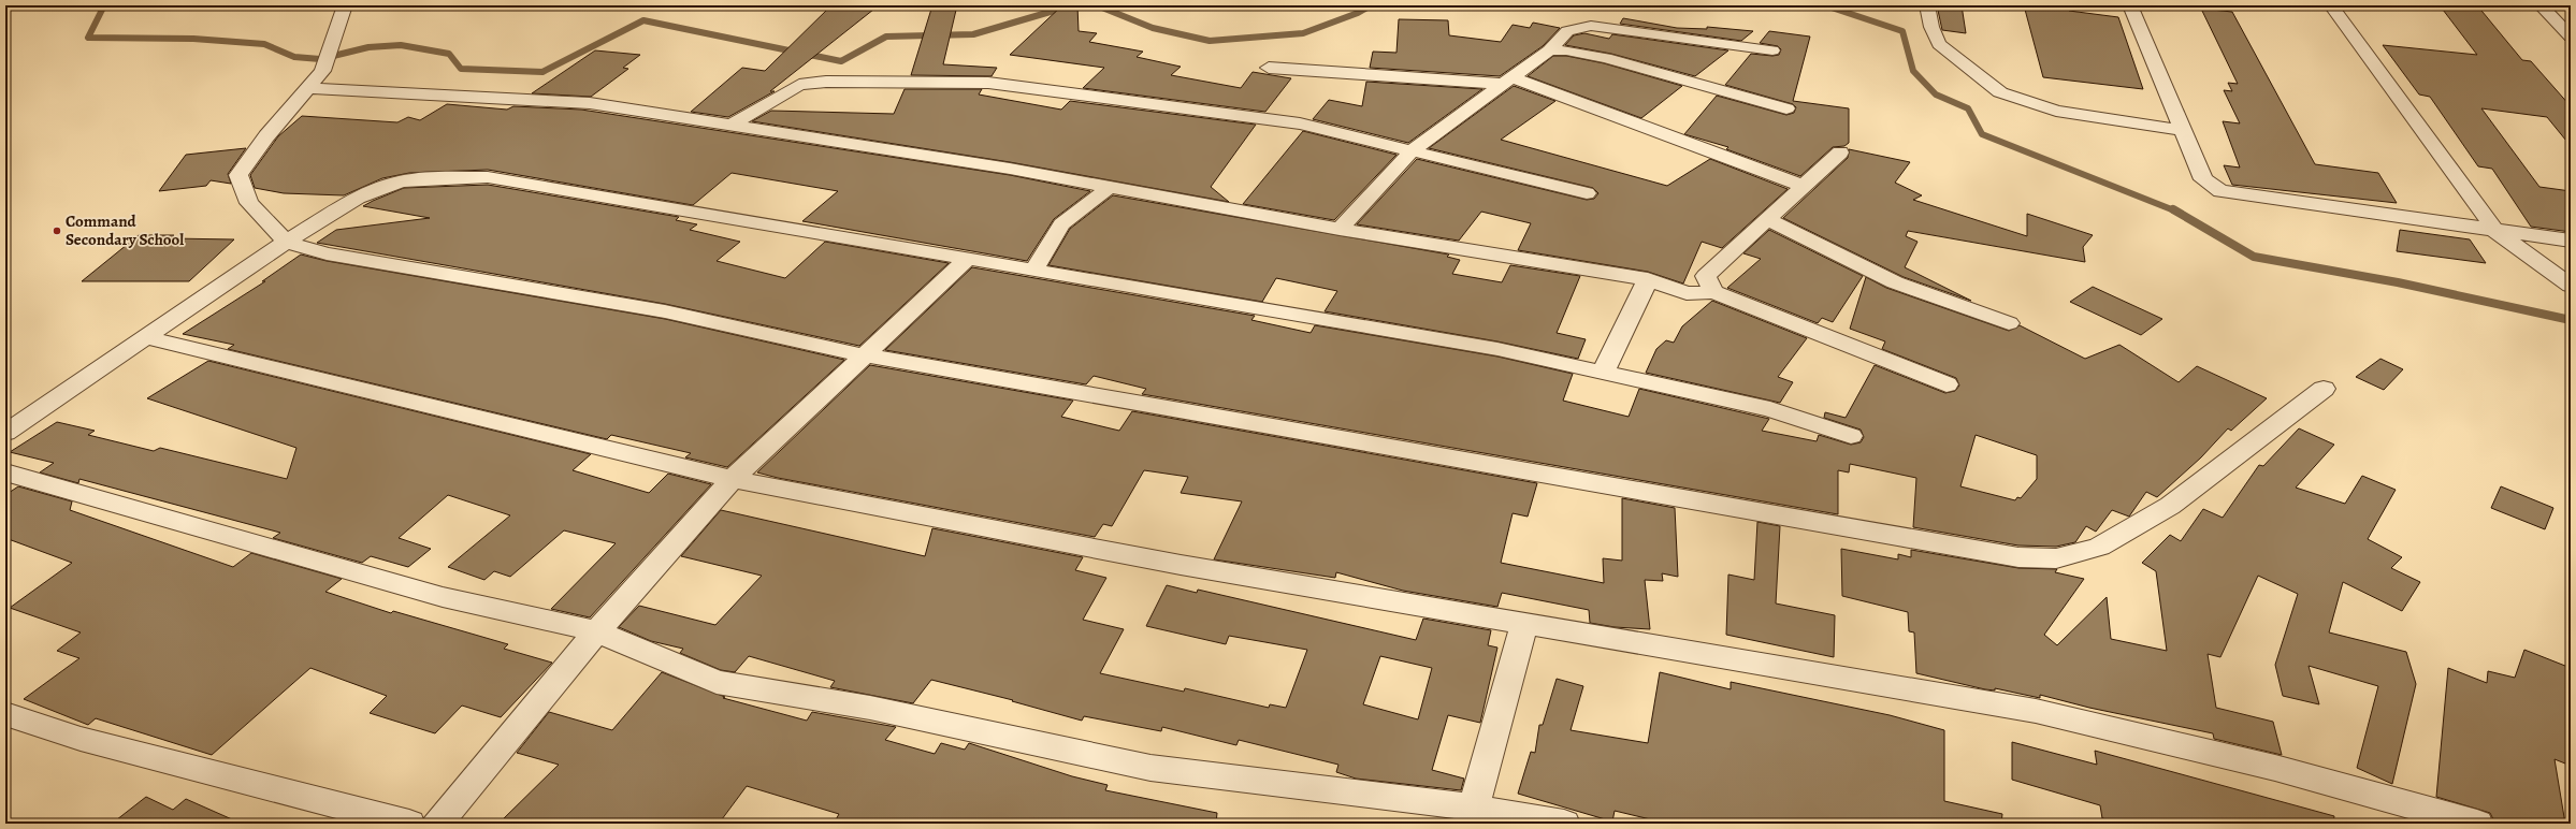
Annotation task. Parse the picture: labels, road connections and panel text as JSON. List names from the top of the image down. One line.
{"places":["Command Secondary School"]}
